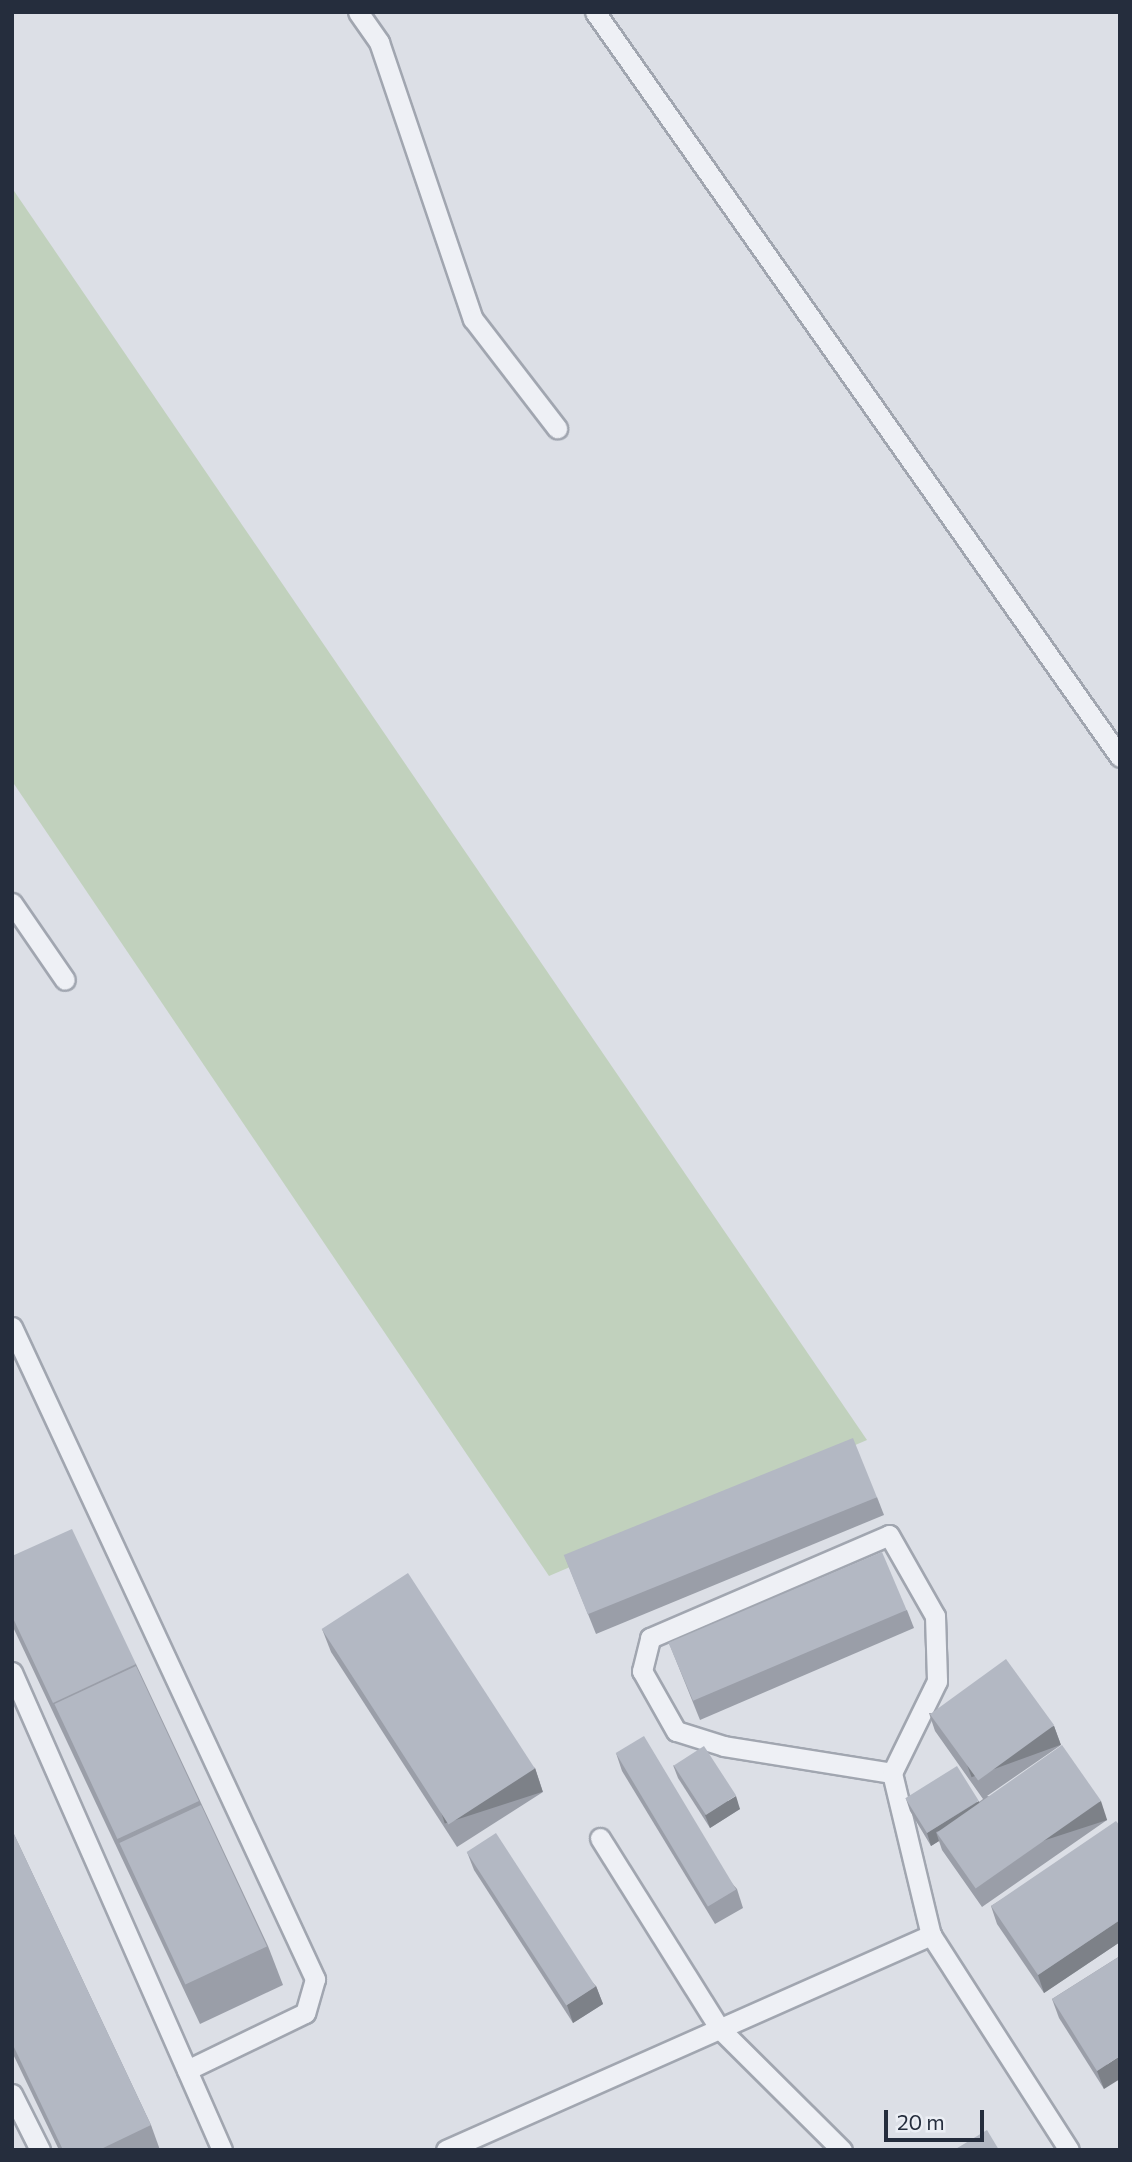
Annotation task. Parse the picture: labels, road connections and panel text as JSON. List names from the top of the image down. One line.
{"scale_bar":"20 m"}
